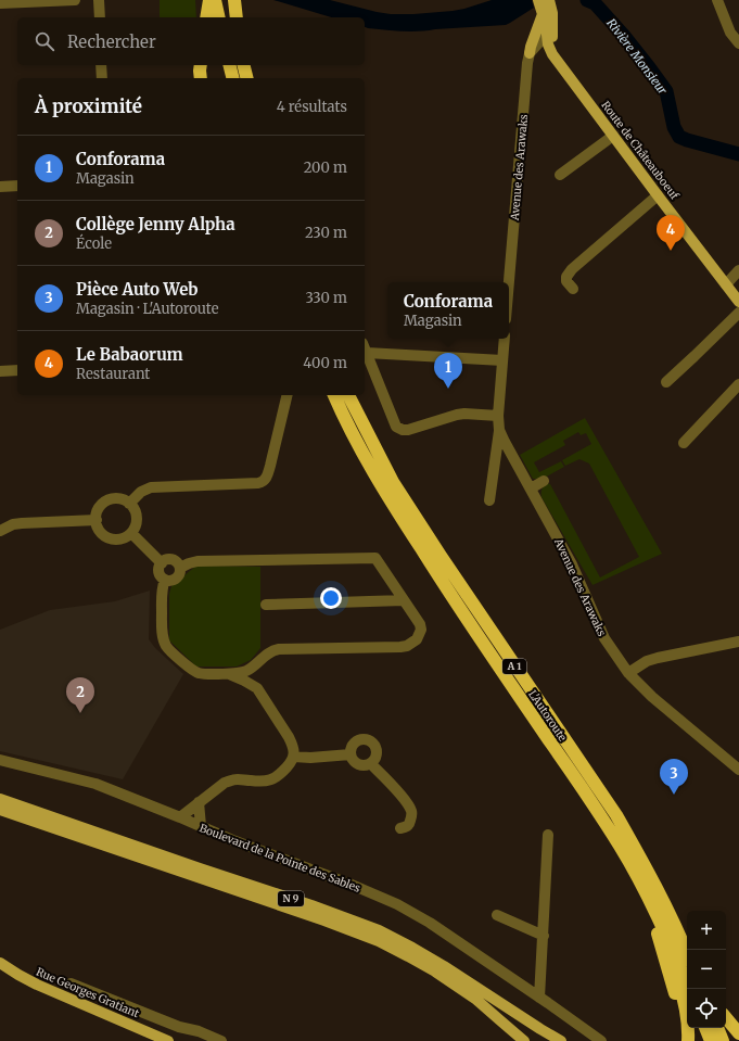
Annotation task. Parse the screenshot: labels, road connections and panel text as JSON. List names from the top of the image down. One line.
{"streets":{"highway":["A 1","L'Autoroute"],"main road":["Route de Châteauboeuf","N 9","Rue Georges Gratiant"],"street":["Avenue des Arawaks","Boulevard de la Pointe des Sables"]},"water":["Rivière Monsieur"],"page":{"search":"Rechercher","heading":["À proximité","4 résultats"],"list":[{"mark":"1","name":"Conforama","note":"Magasin","value":"200 m"},{"mark":"2","name":"Collège Jenny Alpha","note":"École","value":"230 m"},{"mark":"3","name":"Pièce Auto Web","note":"Magasin · L'Autoroute","value":"330 m"},{"mark":"4","name":"Le Babaorum","note":"Restaurant","value":"400 m"}],"pins":["4","1","2","3"],"popup":["Conforama","Magasin"],"map_buttons":["+","−"]}}
